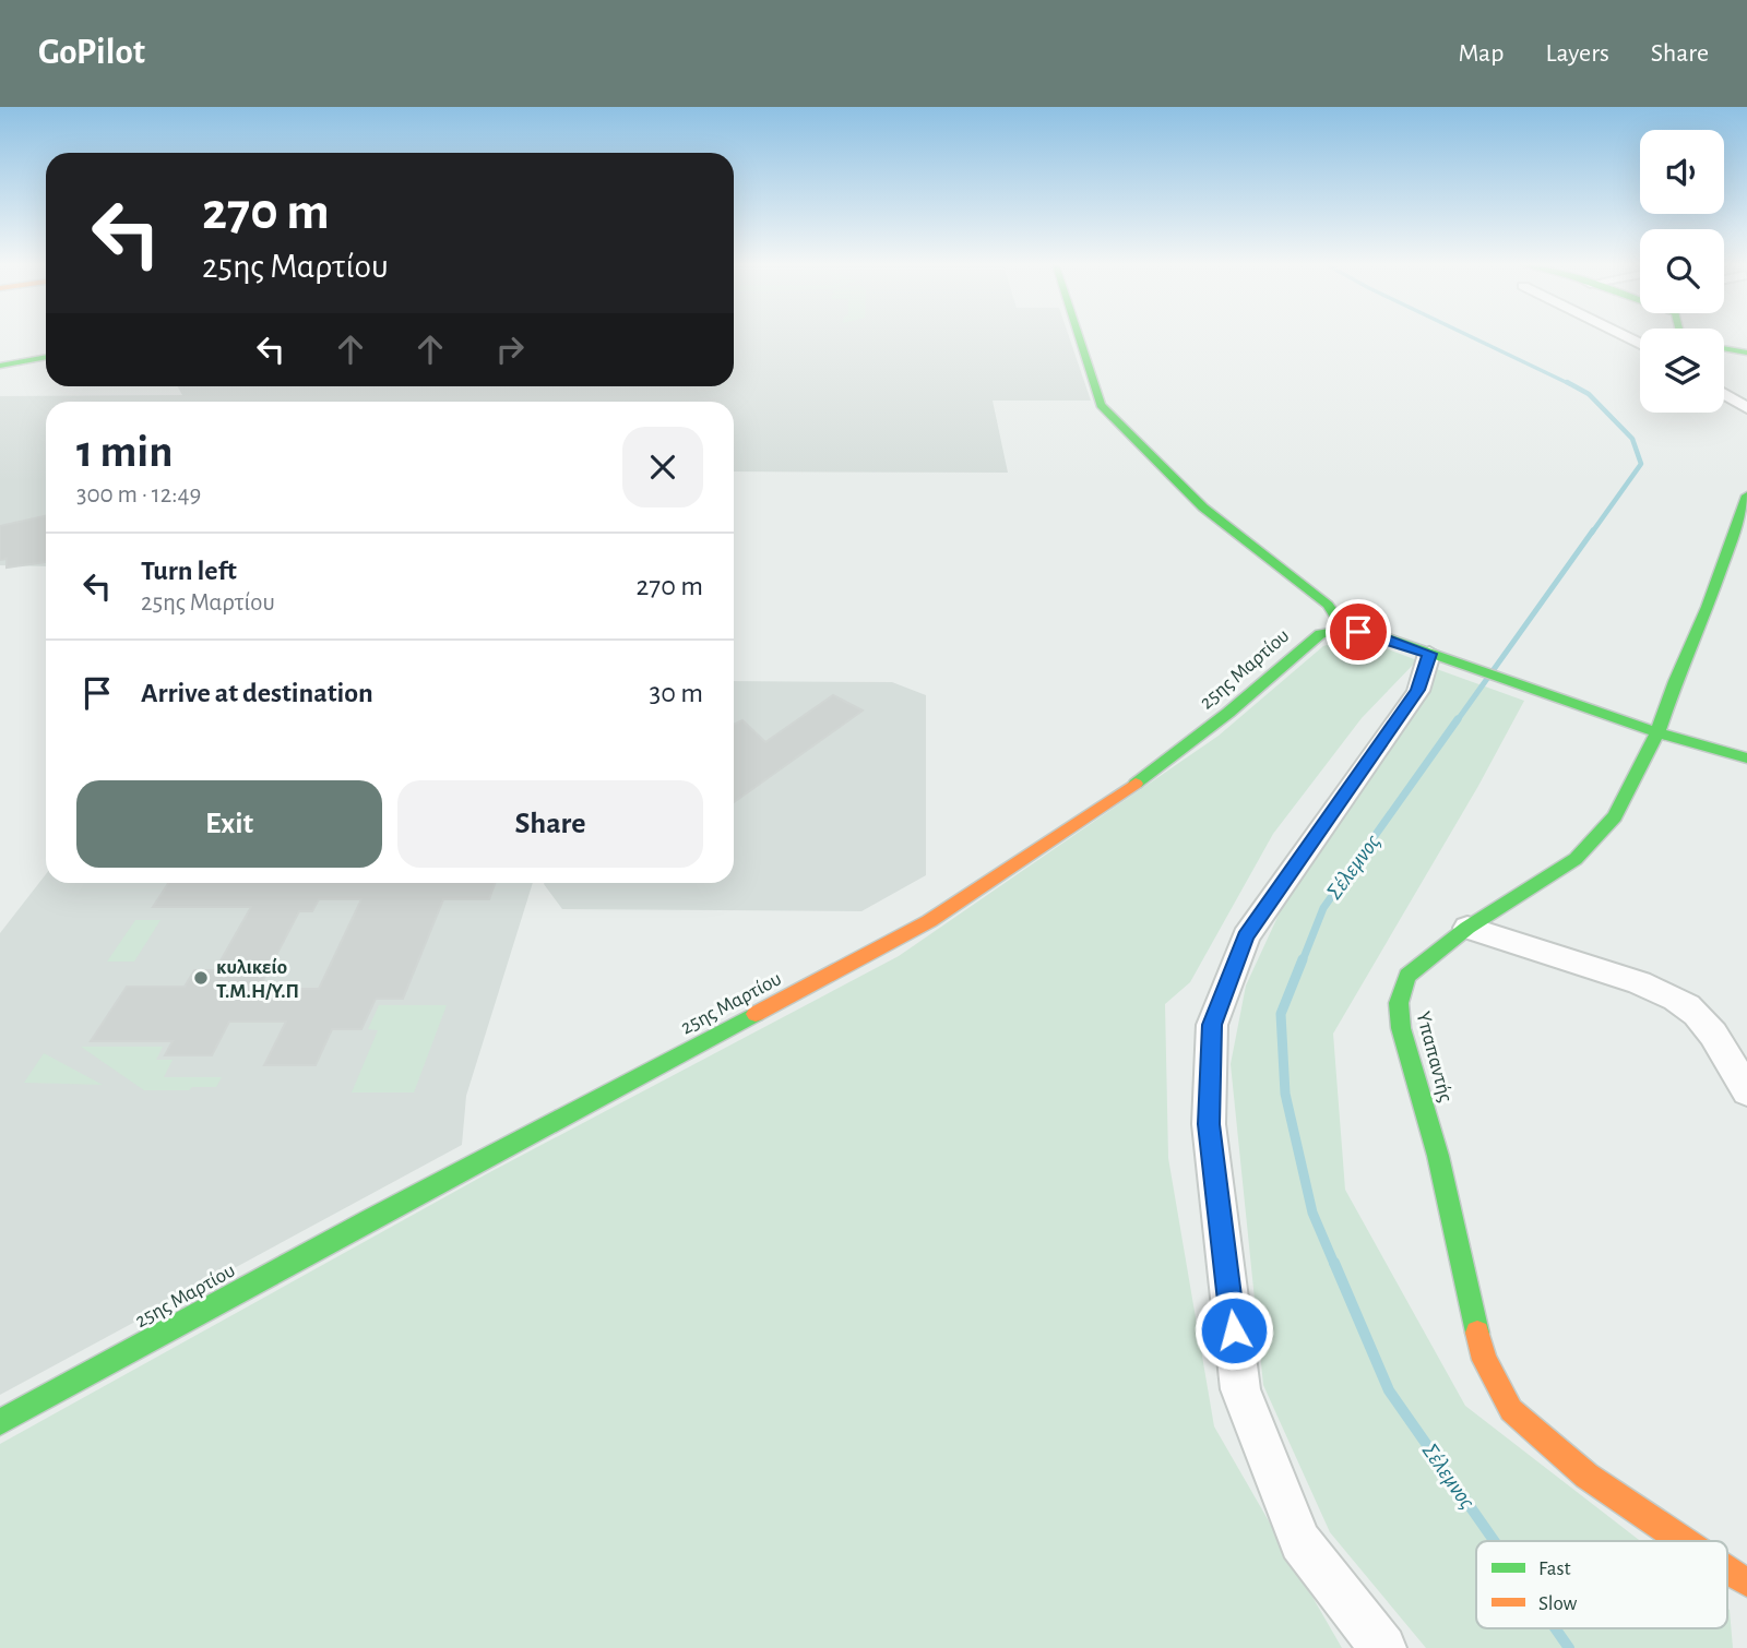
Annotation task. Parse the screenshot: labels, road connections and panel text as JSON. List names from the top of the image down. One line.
{"streets":{"street":["25ης Μαρτίου","Υπαπαντής"]},"crossings":[["25ης Μαρτίου","Υπαπαντής"]],"water":["Σέλεμνος"],"places":["κυλικείο Τ.M.Η/Υ.Π"],"legend":["Fast","Slow"],"page":{"header":"GoPilot","nav":["Map","Layers","Share"],"turn":["270 m","25ης Μαρτίου"],"heading":["1 min","300 m · 12:49"],"list":[{"name":"Turn left","note":"25ης Μαρτίου","value":"270 m"},{"name":"Arrive at destination","value":"30 m"}],"buttons":["Exit","Share"]}}
